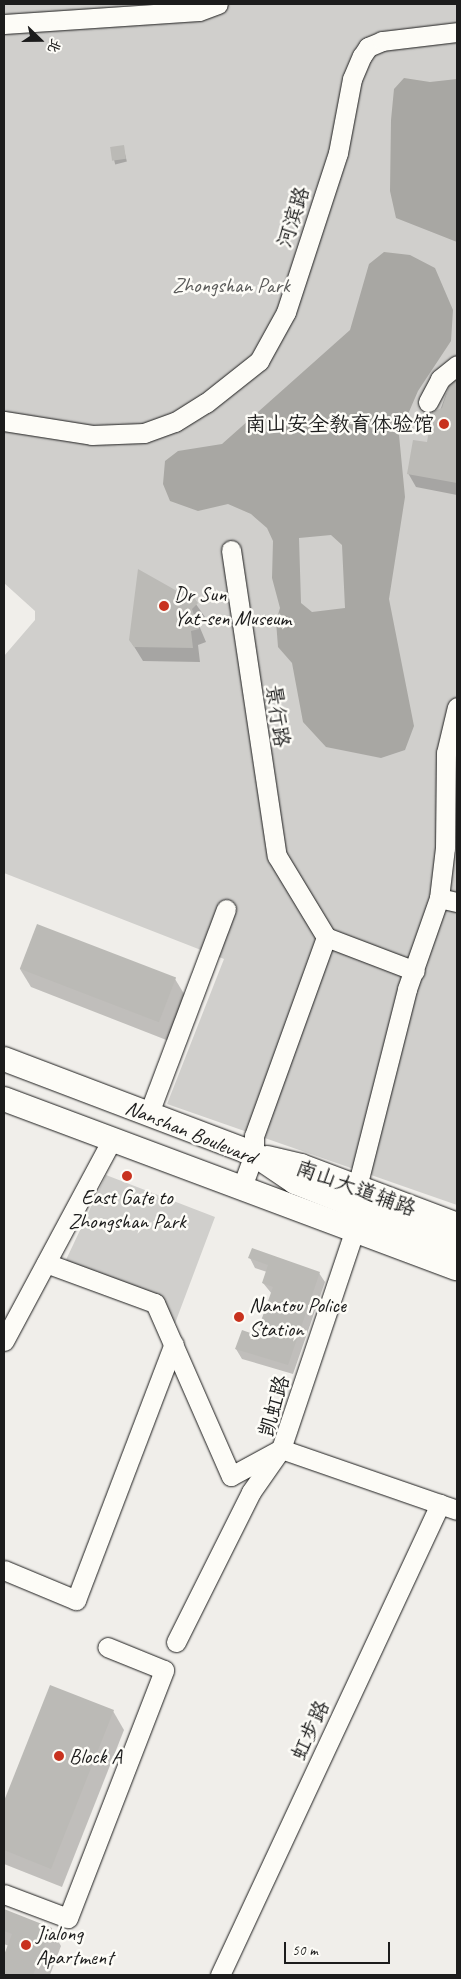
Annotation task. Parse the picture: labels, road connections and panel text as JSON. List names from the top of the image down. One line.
{"streets":{"main road":["Nanshan Boulevard","南山大道辅路"],"street":["河滨路","景行路","凯虹路","虹步路"]},"crossings":[["Nanshan Boulevard","南山大道辅路"],["Nanshan Boulevard","凯虹路"],["凯虹路","虹步路"]],"parks":["Zhongshan Park"],"places":["南山安全教育体验馆","Dr Sun Yat-sen Museum","East Gate to Zhongshan Park","Nantou Police Station","Block A","Jialong Apartment"],"scale_bar":"50 m","north":"right"}
